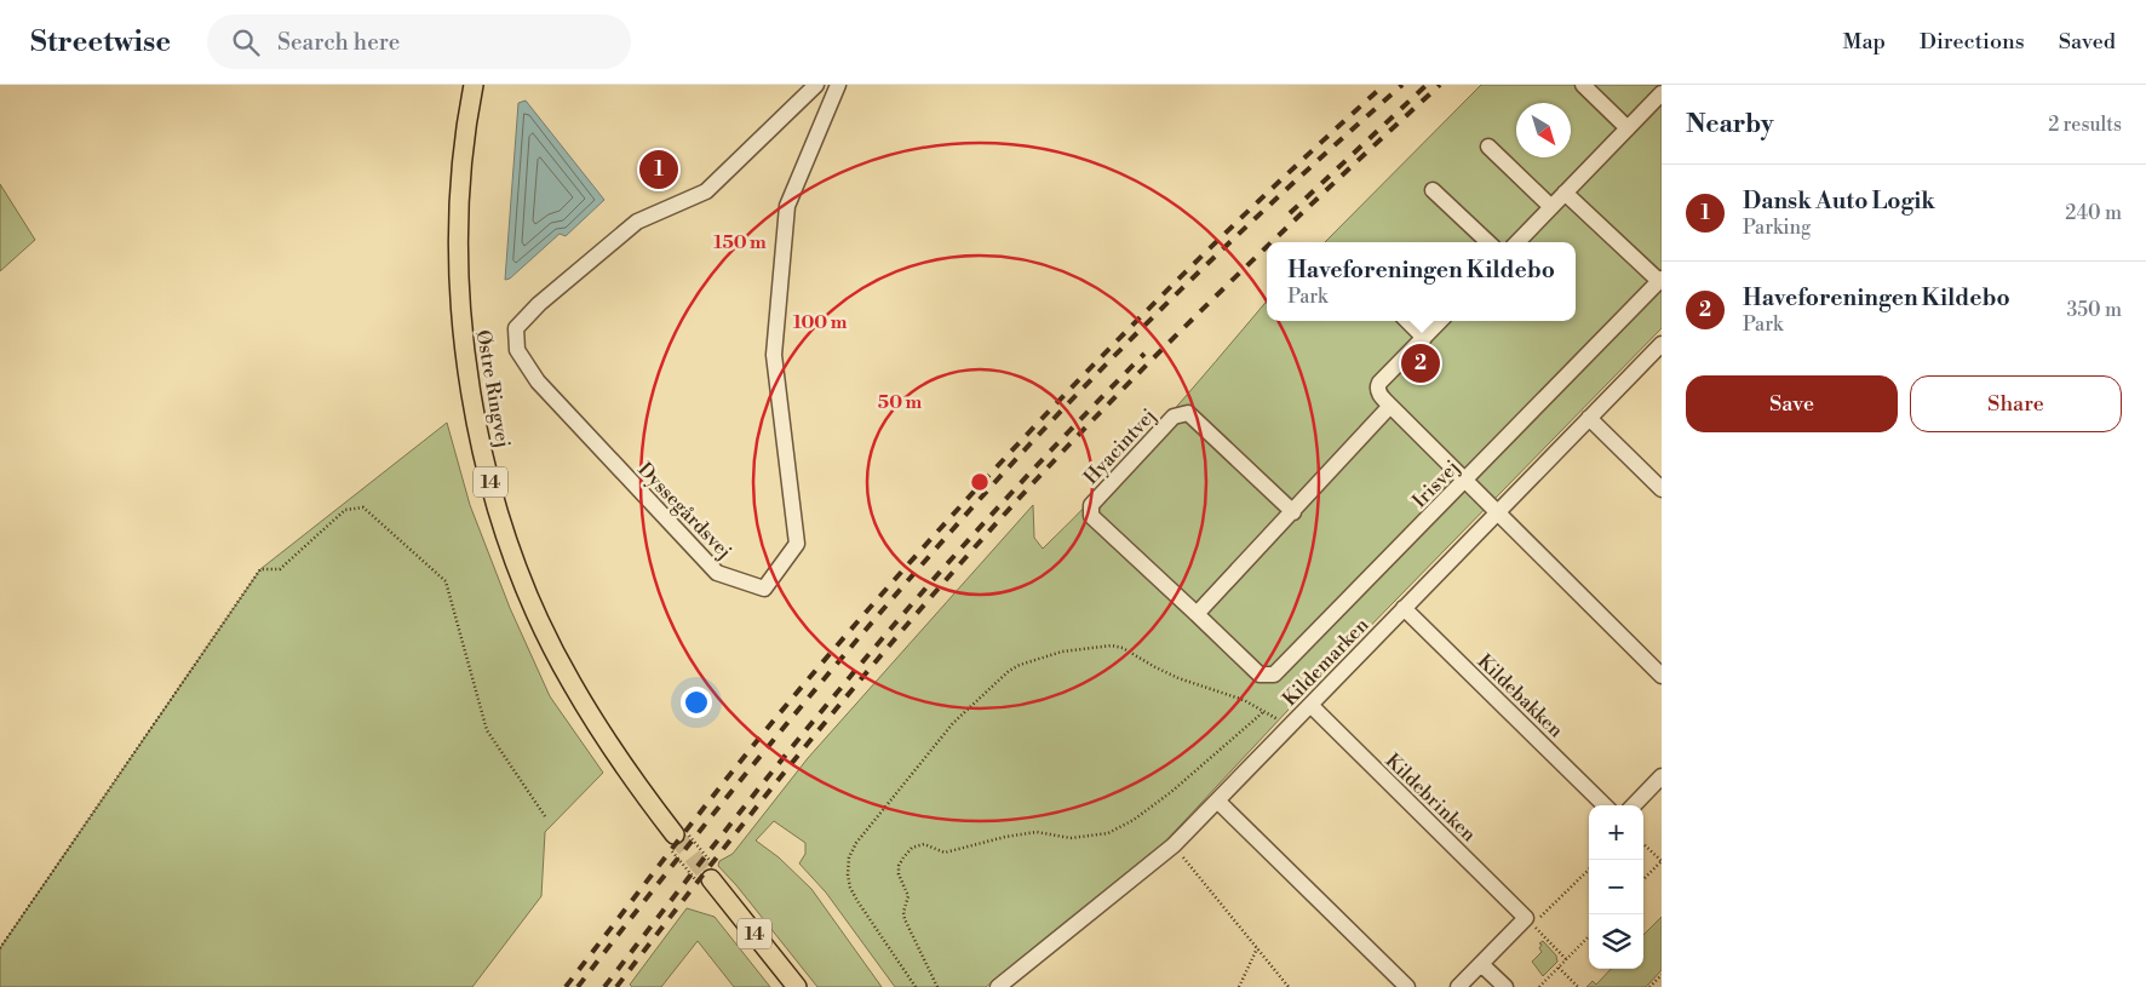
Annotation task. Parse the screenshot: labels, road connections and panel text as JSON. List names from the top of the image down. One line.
{"streets":{"main road":["Østre Ringvej","14"],"street":["Hyacintvej","Irisvej","Dyssegårdsvej","Kildemarken","Kildebakken","Kildebrinken"]},"crossings":[["Hyacintvej","Irisvej"],["Kildemarken","Kildebakken"],["Kildemarken","Kildebrinken"]],"north":"bottom right","page":{"header":"Streetwise","search":"Search here","nav":["Map","Directions","Saved"],"heading":["Nearby","2 results"],"pins":["1","2"],"list":[{"mark":"1","name":"Dansk Auto Logik","note":"Parking","value":"240 m"},{"mark":"2","name":"Haveforeningen Kildebo","note":"Park","value":"350 m"}],"popup":["Haveforeningen Kildebo","Park"],"buttons":["Save","Share"],"map_buttons":["+","−"]},"rings":["150 m","100 m","50 m"]}
